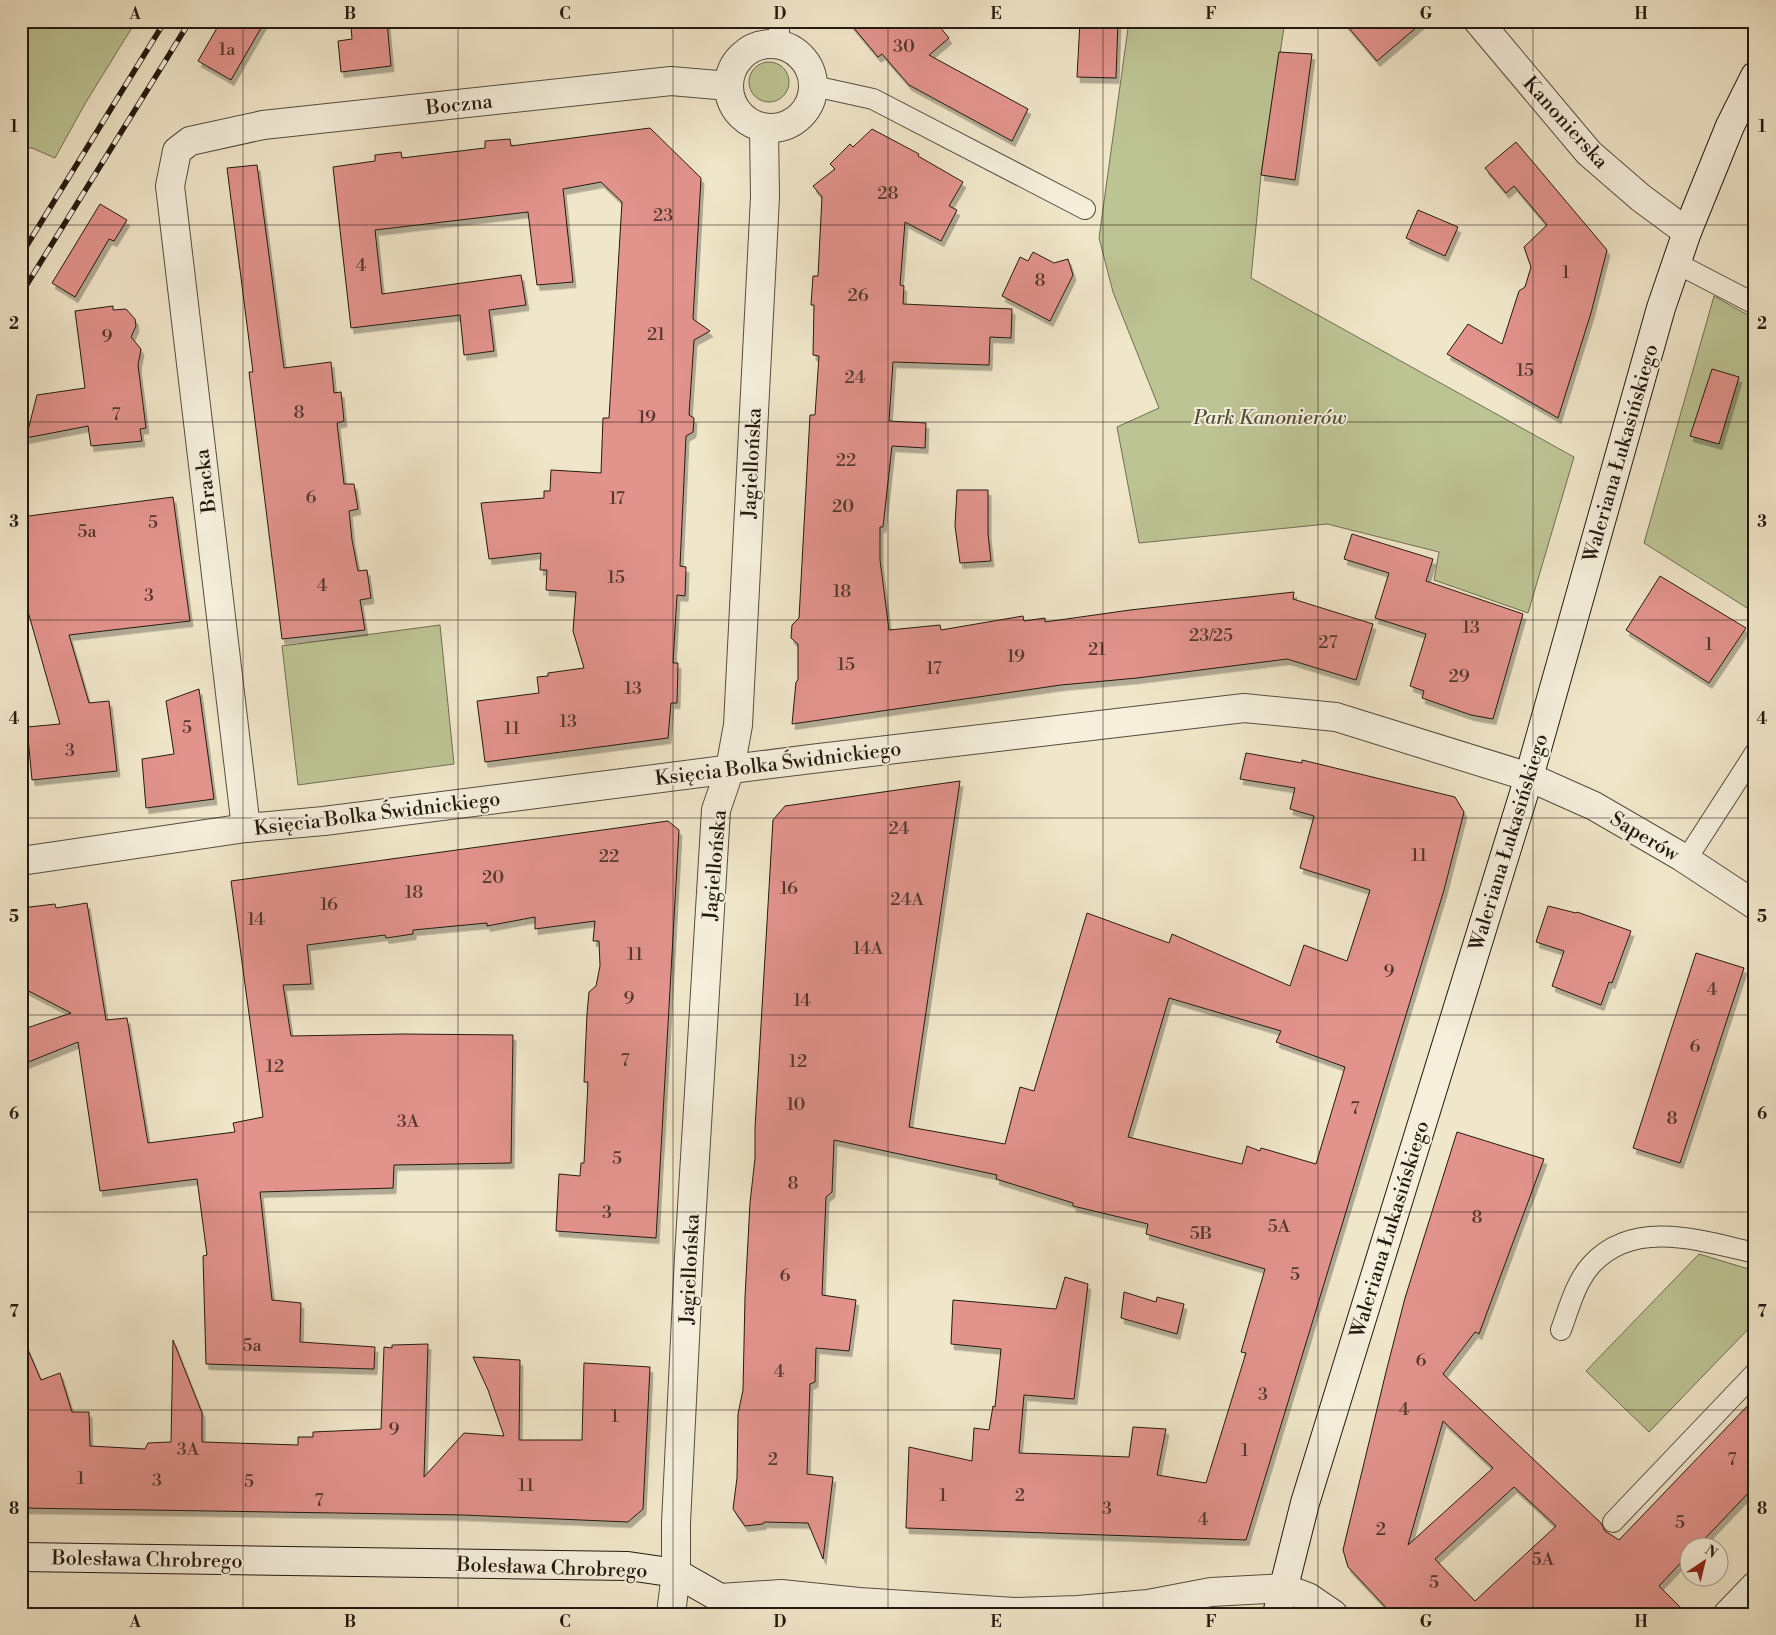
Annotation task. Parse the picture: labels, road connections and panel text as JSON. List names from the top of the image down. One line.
{"streets":{"street":["Boczna","Kanonierska","Waleriana Łukasińskiego","Jagiellońska","Bracka","Księcia Bolka Świdnickiego","Saperów","Bolesława Chrobrego"]},"crossings":[["Boczna","Jagiellońska"],["Boczna","Bracka"],["Kanonierska","Waleriana Łukasińskiego"],["Waleriana Łukasińskiego","Księcia Bolka Świdnickiego"],["Waleriana Łukasińskiego","Saperów"],["Waleriana Łukasińskiego","Bolesława Chrobrego"],["Jagiellońska","Księcia Bolka Świdnickiego"],["Jagiellońska","Bolesława Chrobrego"],["Bracka","Księcia Bolka Świdnickiego"],["Księcia Bolka Świdnickiego","Saperów"]],"parks":["Park Kanonierów"],"house_numbers":["30","1a","28","23","4","1","8","26","21","9","15","24","8","7","19","22","6","17","20","5","5a","15","4","18","3","13","23/25","27","1","21","19","15","17","29","13","13","5","11","3","24","11","22","20","16","18","24A","16","14","14A","11","9","4","9","14","6","7","12","12","10","7","8","3A","5","8","3","8","5A","5B","5","6","5a","6","4","3","4","1","9","3A","1","2","7","1","3","5","11","1","2","7","3","4","5","2","5A","5"],"north":"top right","grid":{"columns":["A","B","C","D","E","F","G","H"],"rows":["1","2","3","4","5","6","7","8"]}}
